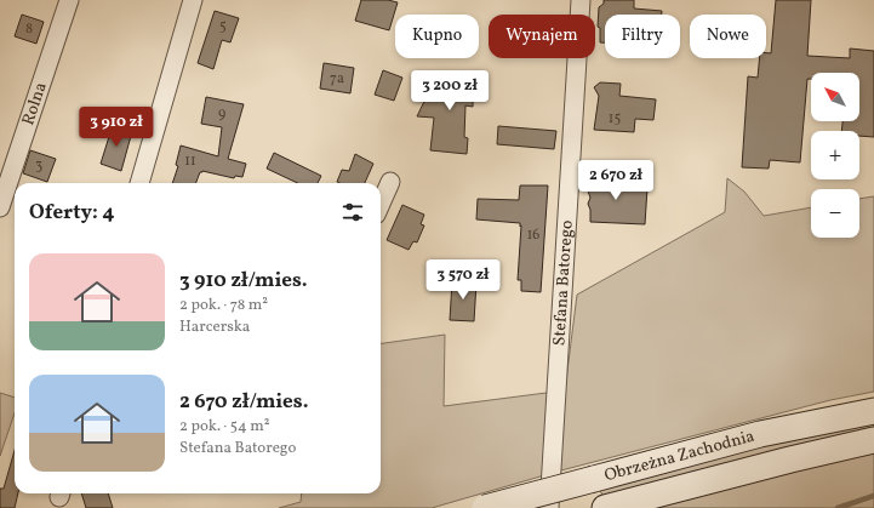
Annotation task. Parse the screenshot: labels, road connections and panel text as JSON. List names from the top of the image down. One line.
{"streets":{"street":["Rolna","Stefana Batorego","Obrzeżna Zachodnia"]},"house_numbers":["5","8","7a","9","15","11","3","16"],"north":"top left","page":{"chip":["Kupno","Wynajem","Filtry","Nowe"],"price":["3 200 zł","3 910 zł","2 670 zł","3 570 zł"],"map_buttons":["+","−"],"heading":"Oferty: 4","list":[{"name":"3 910 zł/mies.","note":"2 pok. · 78 m² · Harcerska"},{"name":"2 670 zł/mies.","note":"2 pok. · 54 m² · Stefana Batorego"}]}}
